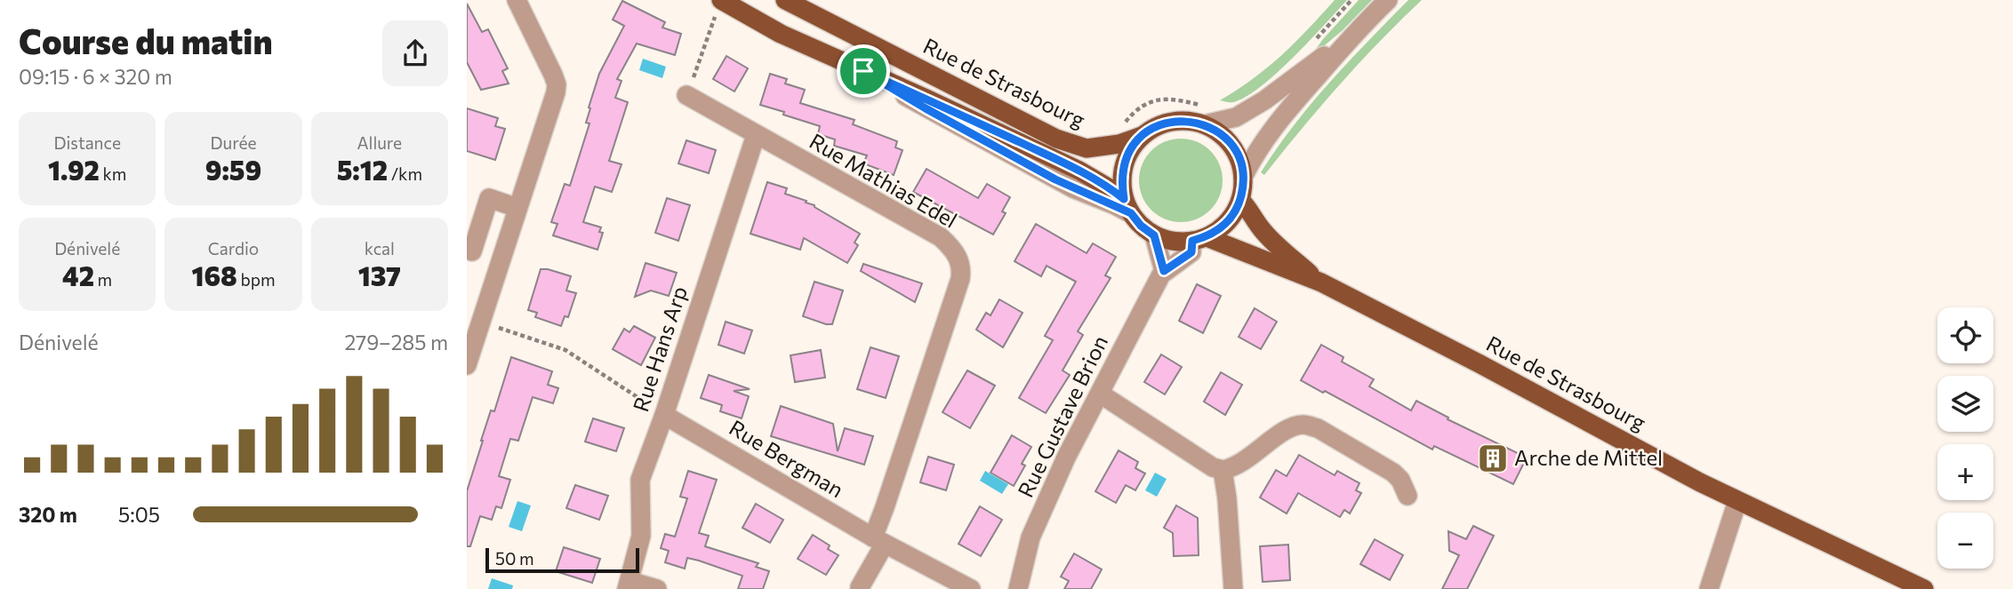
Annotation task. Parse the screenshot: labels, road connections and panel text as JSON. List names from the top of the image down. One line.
{"streets":{"main road":["Rue de Strasbourg"],"street":["Rue Mathias Edel","Rue Hans Arp","Rue Gustave Brion","Rue Bergman"]},"crossings":[["Rue de Strasbourg","Rue Gustave Brion"],["Rue Mathias Edel","Rue Hans Arp"],["Rue Mathias Edel","Rue Bergman"],["Rue Hans Arp","Rue Bergman"]],"places":{"building":["Arche de Mittel"]},"scale_bar":"50 m","page":{"heading":["Course du matin","09:15 · 6 × 320 m"],"stats":[["Distance","1.92 km"],["Durée","9:59"],["Allure","5:12 /km"],["Dénivelé","42 m"],["Cardio","168 bpm"],["kcal","137"]],"map_buttons":["+","−"],"chart":["Dénivelé","279–285 m"],"list":[{"name":"320 m","note":"5:05"}],"scale":"50 m"}}
